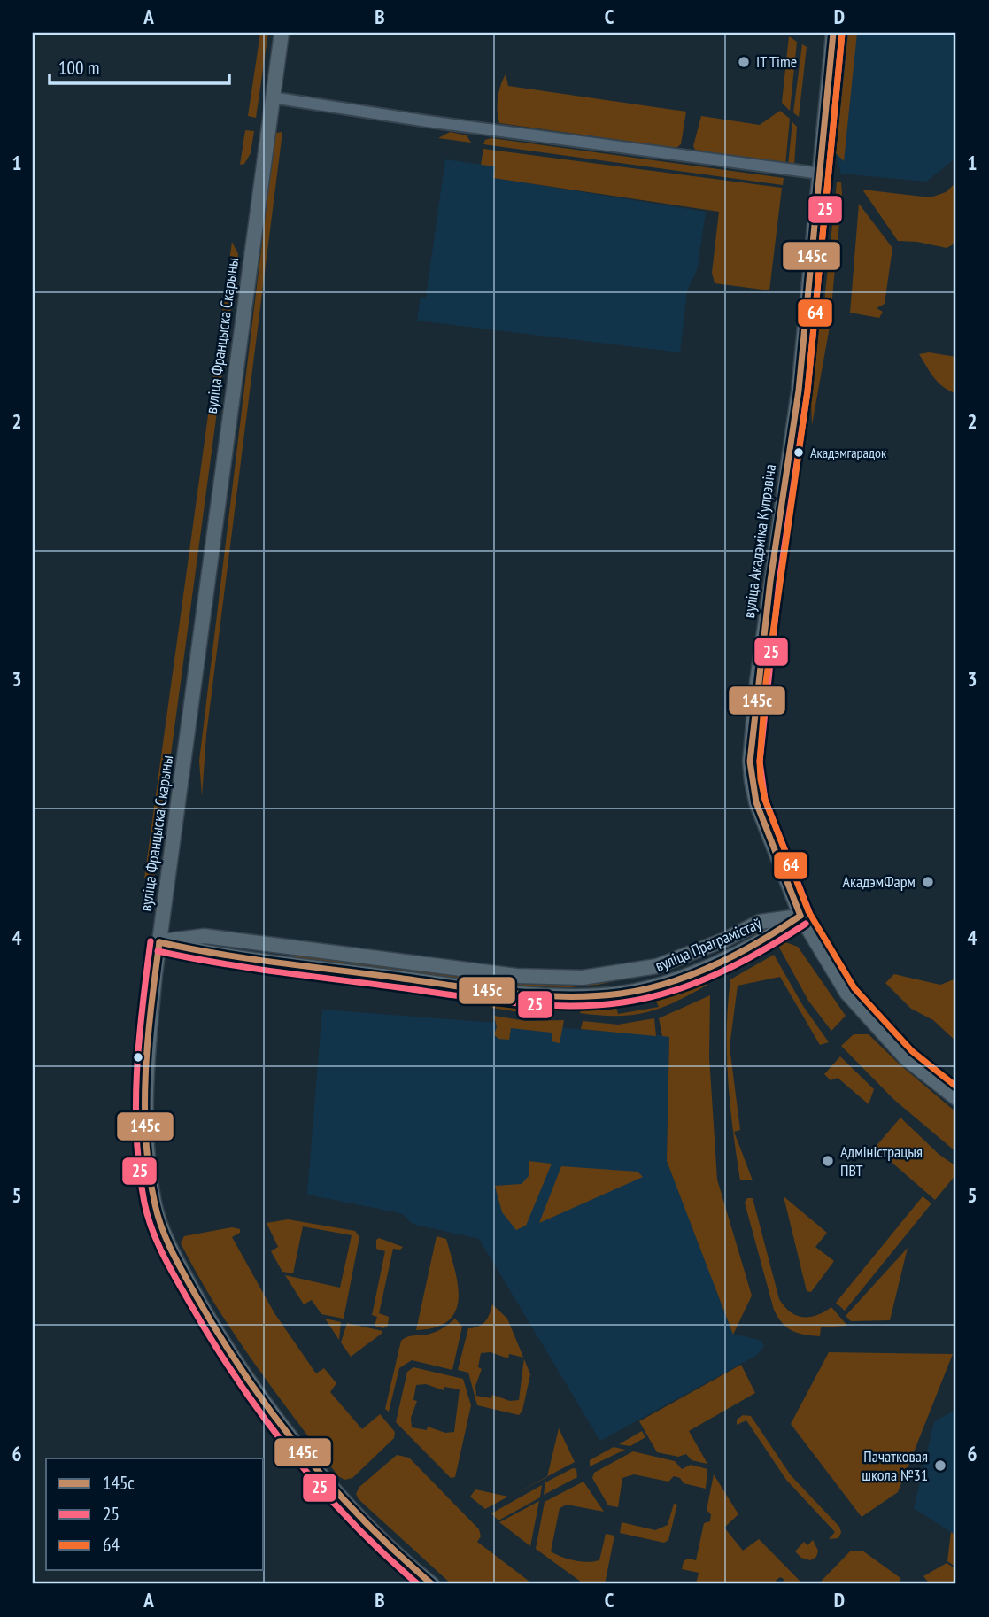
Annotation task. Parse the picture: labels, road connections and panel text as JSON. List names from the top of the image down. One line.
{"streets":{"main road":["вуліца Францыска Скарыны","вуліца Акадэміка Купрэвіча","вуліца Праграмістаў"]},"crossings":[["вуліца Францыска Скарыны","вуліца Праграмістаў"],["вуліца Акадэміка Купрэвіча","вуліца Праграмістаў"]],"places":["IT Time","Акадэмгарадок","АкадэмФарм","Адміністрацыя ПВТ","Пачатковая школа №31"],"lines":["transit line 145с","transit line 25","transit line 64"],"legend":["145с","25","64"],"scale_bar":"100 m","grid":{"columns":["A","B","C","D"],"rows":["1","2","3","4","5","6"]}}
